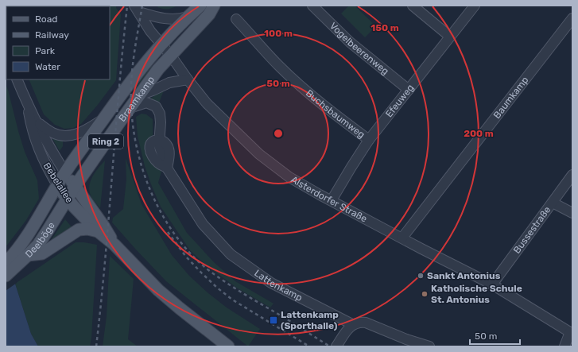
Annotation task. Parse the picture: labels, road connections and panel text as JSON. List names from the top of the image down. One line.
{"streets":{"main road":["Braamkamp","Ring 2","Bebelallee","Deelböge"],"street":["Vogelbeerenweg","Baumkamp","Efeuweg","Buchsbaumweg","Alsterdorfer Straße","Bussestraße","Lattenkamp"]},"crossings":[["Vogelbeerenweg","Efeuweg"],["Baumkamp","Alsterdorfer Straße"],["Braamkamp","Bebelallee"],["Braamkamp","Alsterdorfer Straße"],["Braamkamp","Deelböge"],["Efeuweg","Buchsbaumweg"],["Efeuweg","Alsterdorfer Straße"],["Bebelallee","Deelböge"],["Alsterdorfer Straße","Bussestraße"]],"places":{"other":["Sankt Antonius","Katholische Schule St. Antonius"],"transit":["Lattenkamp (Sporthalle)"]},"legend":["Road","Railway","Park","Water"],"scale_bar":"50 m","rings":["150 m","100 m","50 m","200 m"]}
